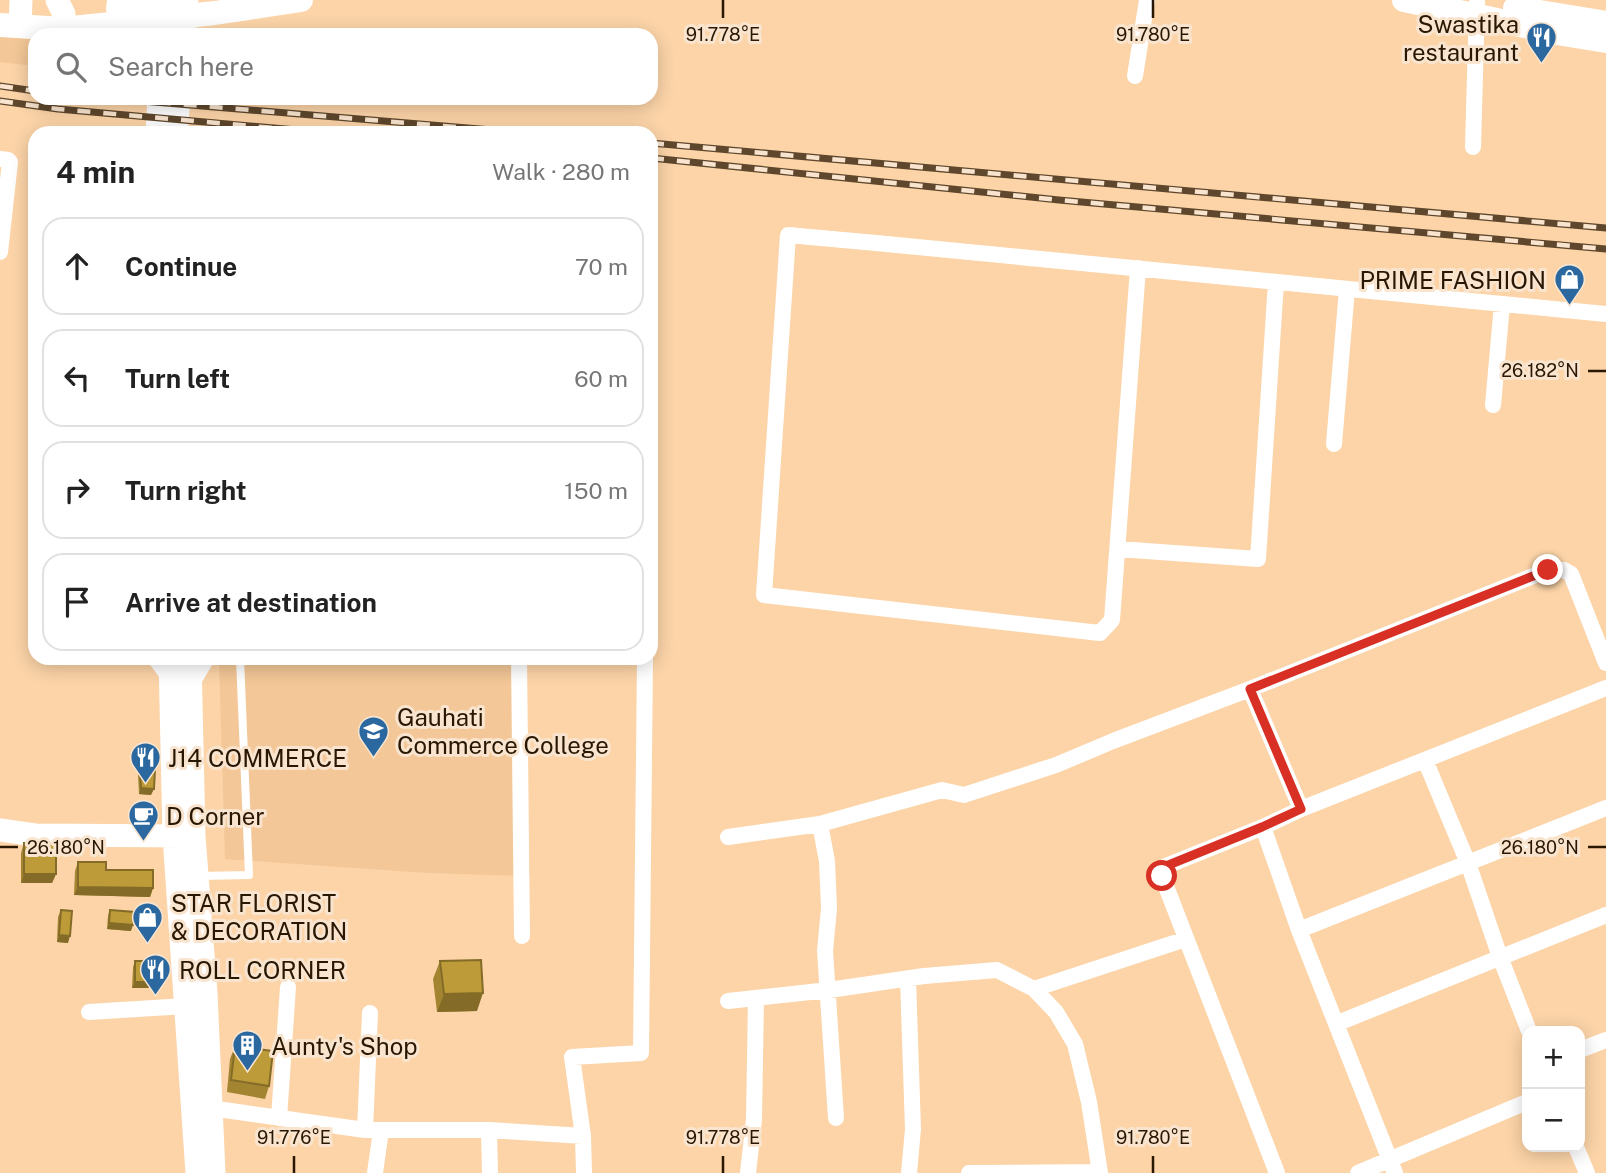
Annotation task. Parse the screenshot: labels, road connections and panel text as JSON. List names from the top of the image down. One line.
{"places":{"restaurant":["Swastika restaurant","J14 COMMERCE","ROLL CORNER"],"shop":["PRIME FASHION","STAR FLORIST & DECORATION"],"school or university":["Gauhati Commerce College"],"cafe":["D Corner"],"building":["Aunty's Shop"]},"page":{"search":"Search here","heading":["4 min","Walk · 280 m"],"list":[["Continue","70 m"],["Turn left","60 m"],["Turn right","150 m"],"Arrive at destination"],"map_buttons":["+","−"]},"coordinates":["91.778°E","91.780°E","26.182°N","26.180°N","91.776°E"]}
